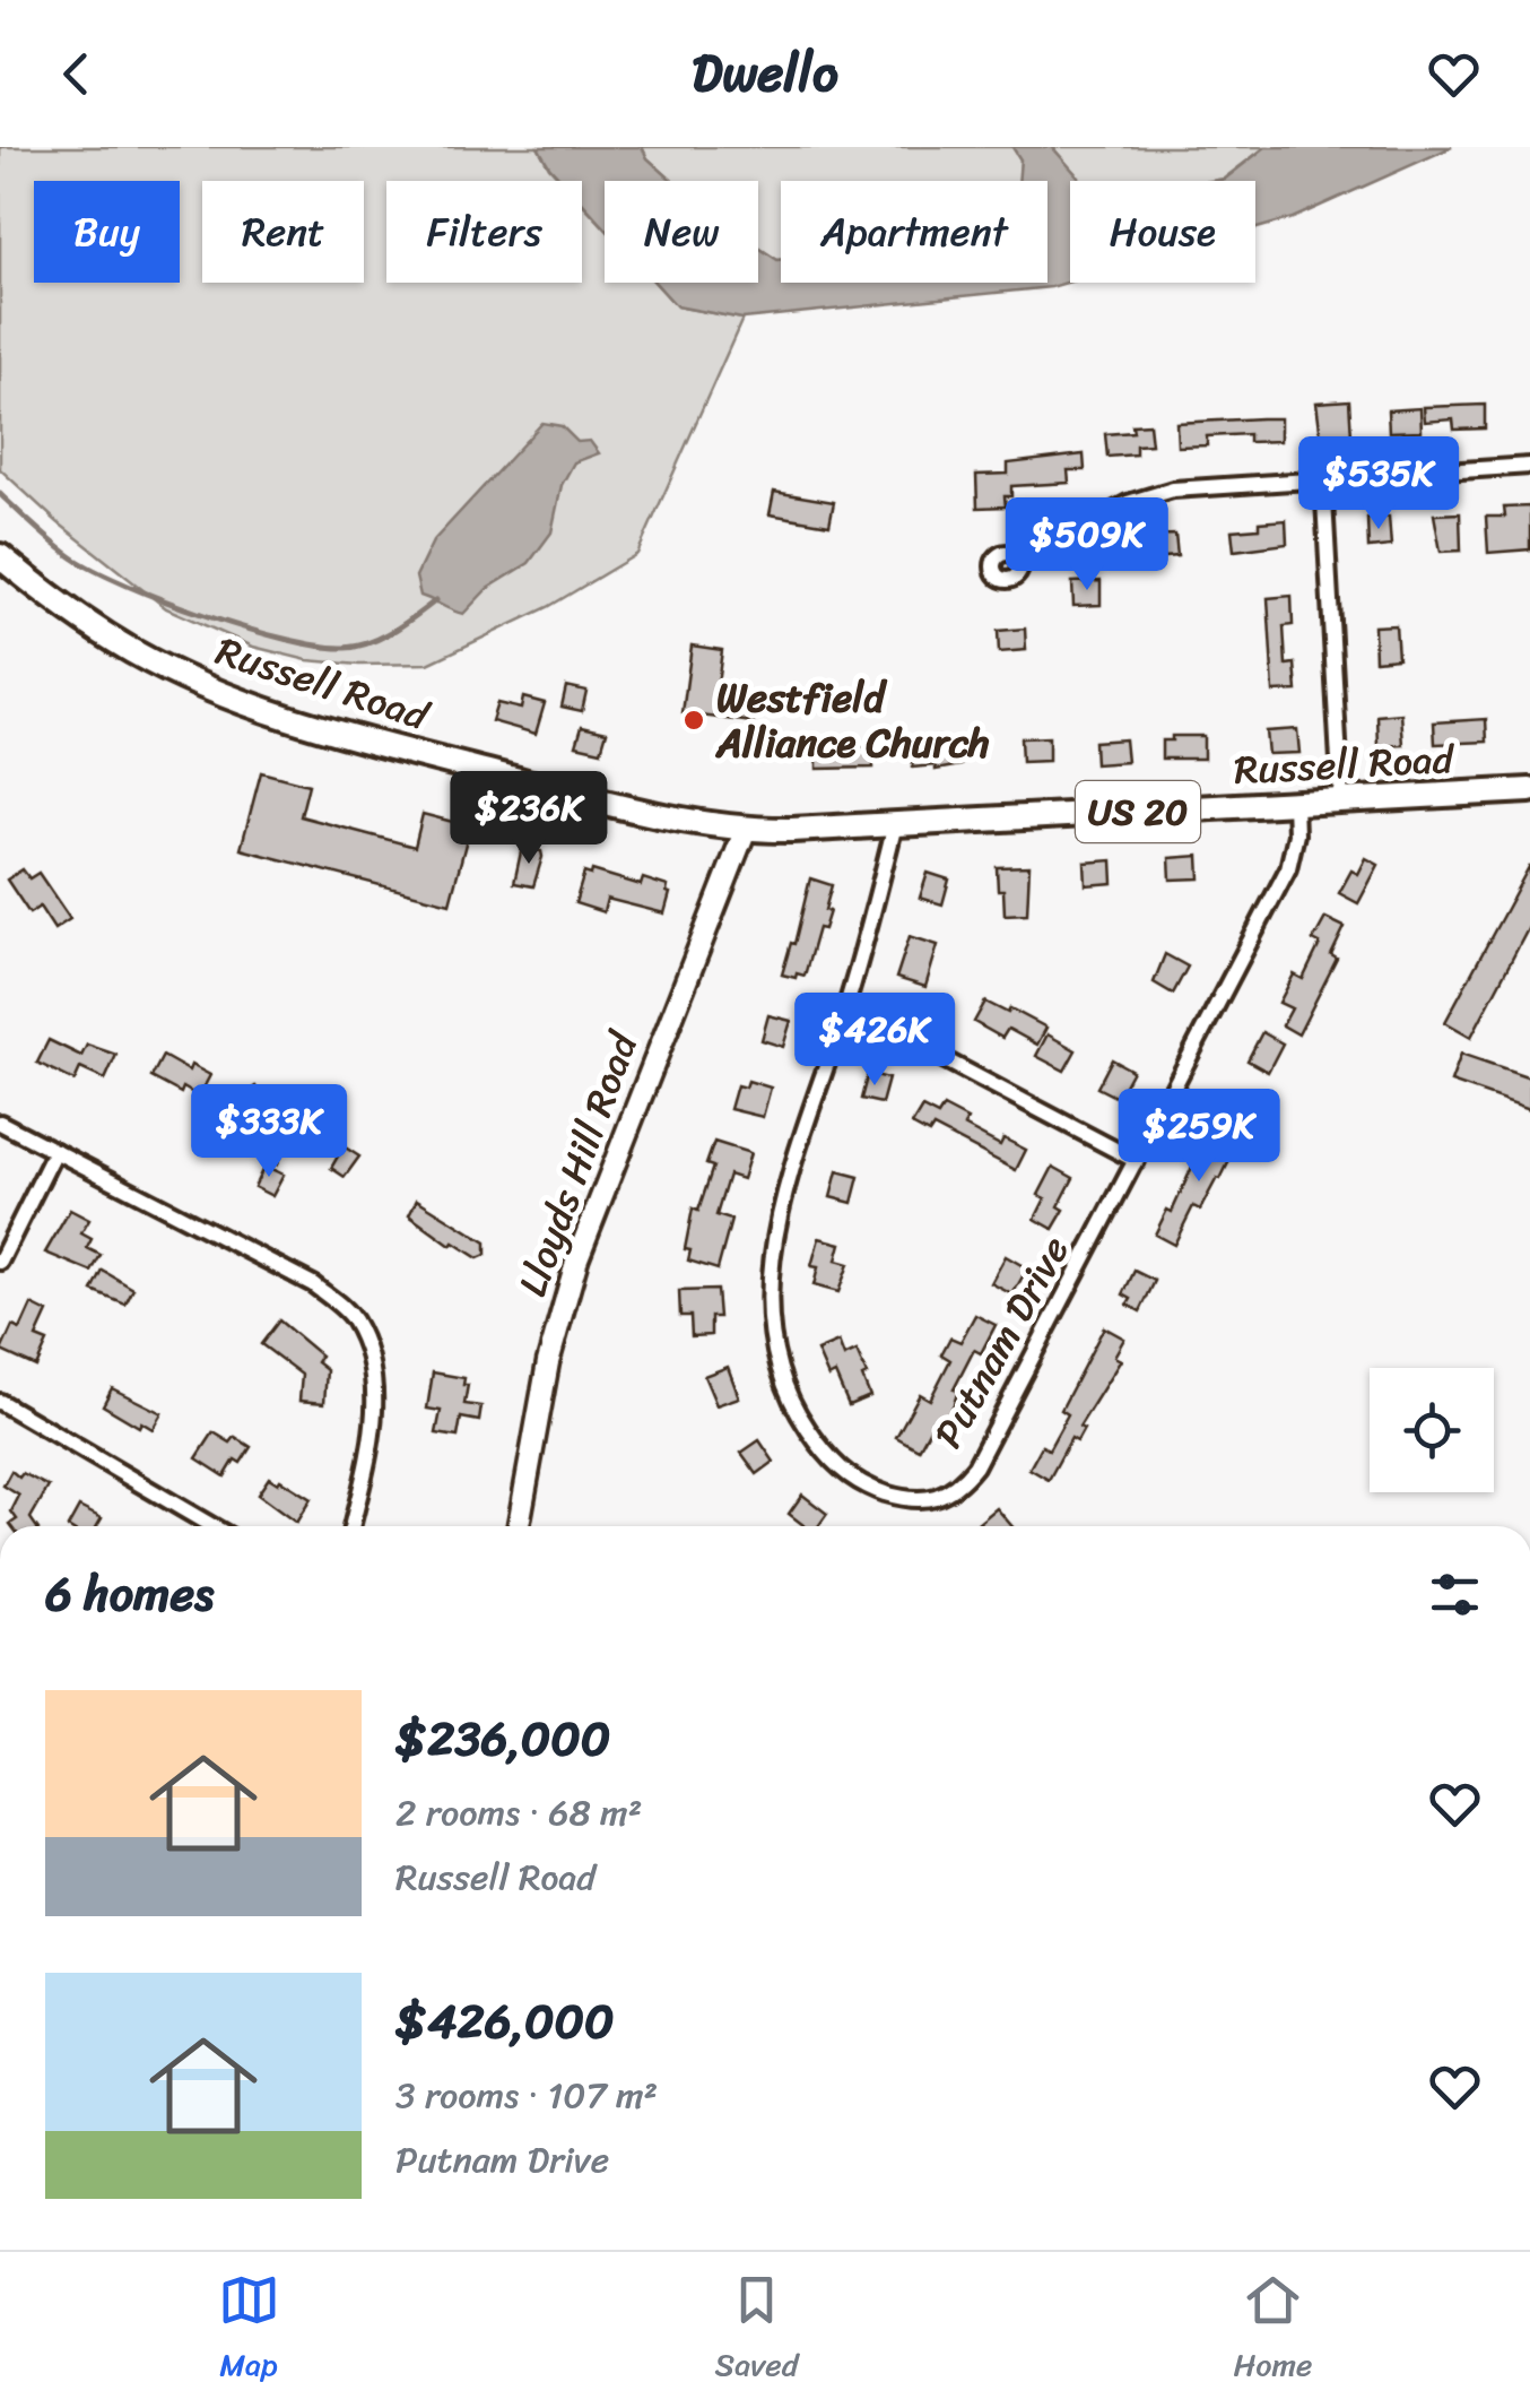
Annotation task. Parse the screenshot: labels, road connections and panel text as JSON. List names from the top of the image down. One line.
{"streets":{"main road":["Russell Road","US 20","Lloyds Hill Road"],"street":["Putnam Drive"]},"crossings":[["Russell Road","Lloyds Hill Road"],["Russell Road","Putnam Drive"]],"places":["Westfield Alliance Church"],"page":{"header":"Dwello","chip":["Buy","Rent","Filters","New","Apartment","House"],"price":["$535K","$509K","$236K","$426K","$333K","$259K"],"heading":"6 homes","list":[{"name":"$236,000","note":"2 rooms · 68 m² · Russell Road"},{"name":"$426,000","note":"3 rooms · 107 m² · Putnam Drive"}],"tabs":["Map","Saved","Home"]}}
